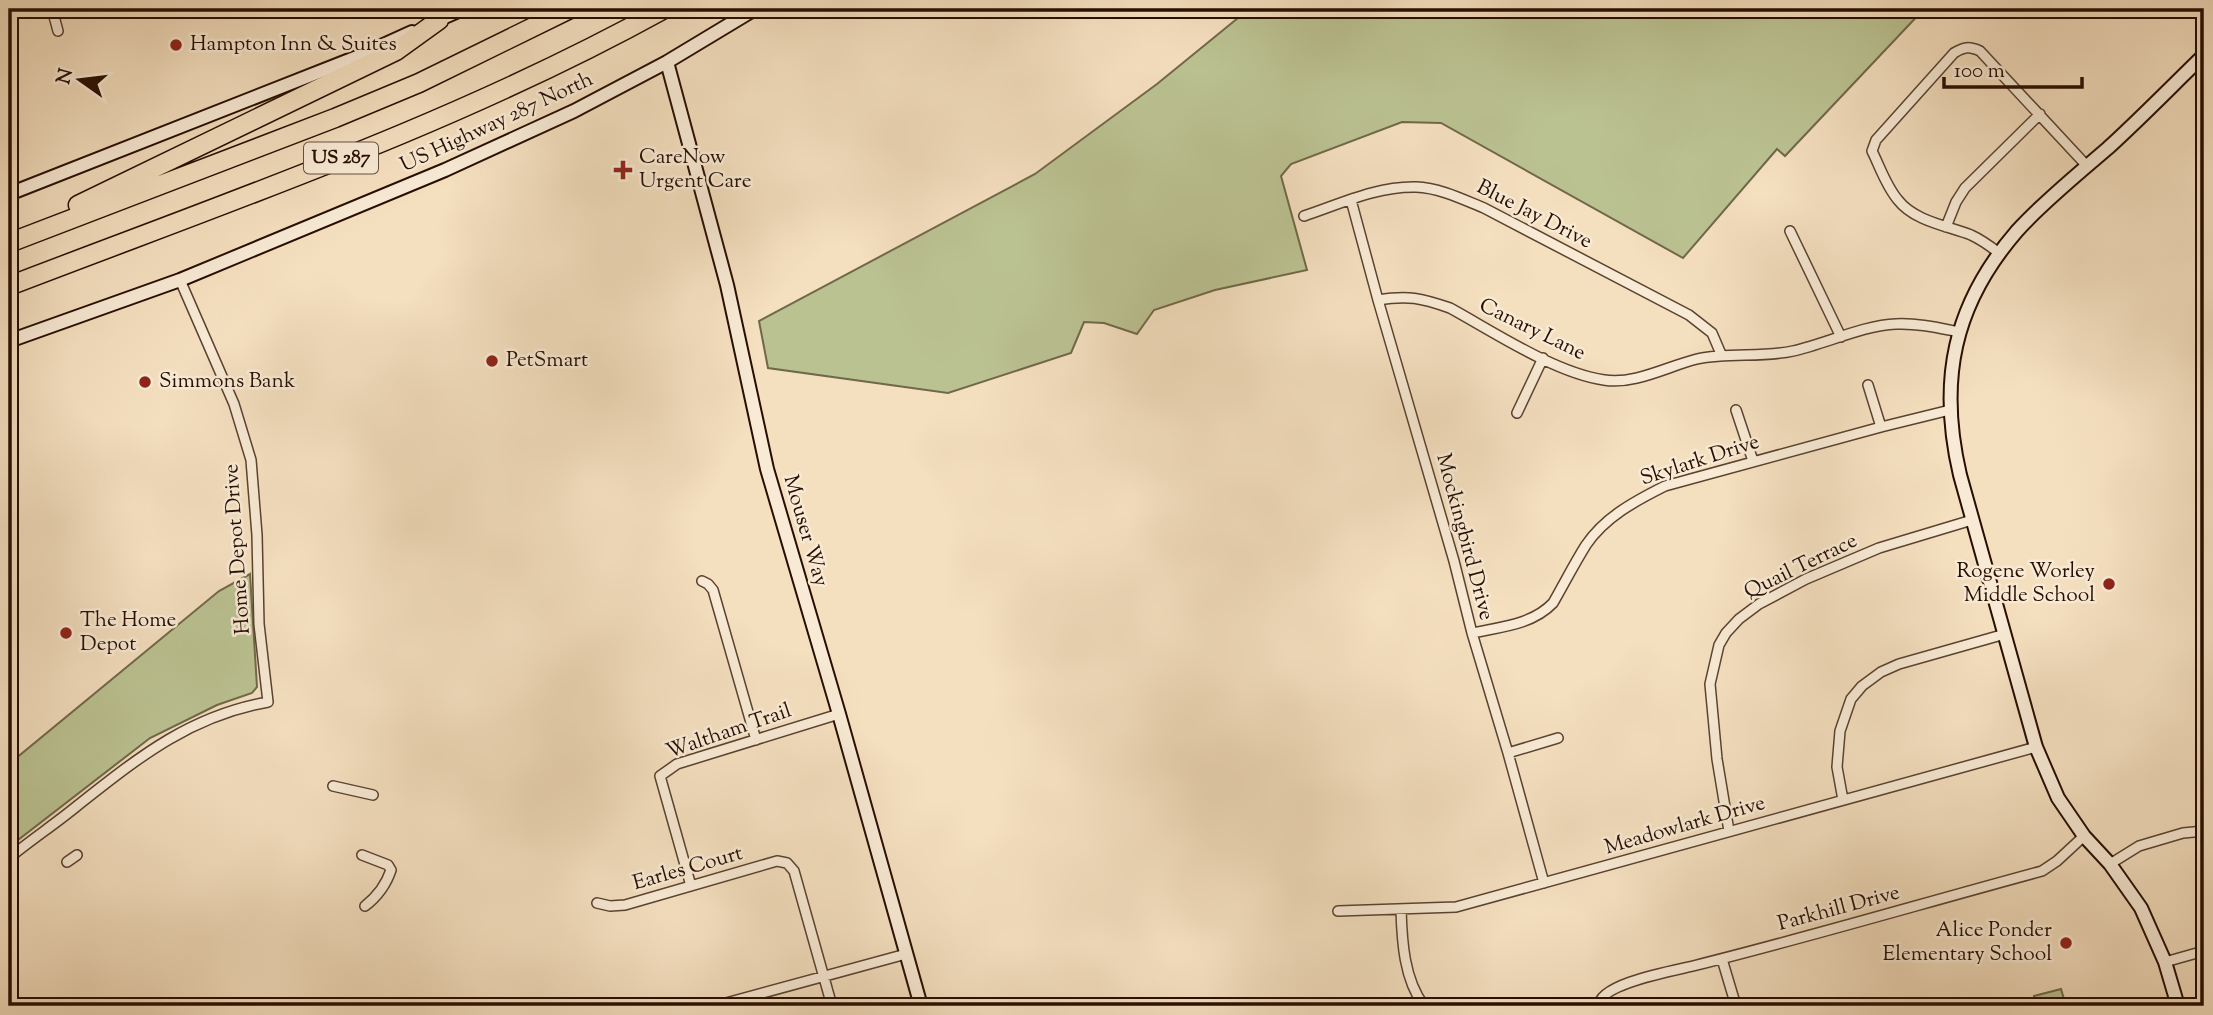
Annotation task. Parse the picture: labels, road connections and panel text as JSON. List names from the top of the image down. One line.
{"streets":{"highway":["US 287"],"street":["US Highway 287 North","Blue Jay Drive","Canary Lane","Skylark Drive","Mouser Way","Mockingbird Drive","Home Depot Drive","Quail Terrace","Waltham Trail","Meadowlark Drive","Earles Court","Parkhill Drive"]},"crossings":[["US Highway 287 North","Mouser Way"],["US Highway 287 North","Home Depot Drive"],["Blue Jay Drive","Canary Lane"],["Blue Jay Drive","Mockingbird Drive"],["Canary Lane","Mockingbird Drive"],["Skylark Drive","Mockingbird Drive"],["Mouser Way","Waltham Trail"],["Mockingbird Drive","Meadowlark Drive"],["Quail Terrace","Meadowlark Drive"],["Waltham Trail","Earles Court"]],"places":{"other":["Hampton Inn & Suites","PetSmart","Simmons Bank","Rogene Worley Middle School","The Home Depot","Alice Ponder Elementary School"],"health":["CareNow Urgent Care"]},"scale_bar":"100 m","north":"left"}
